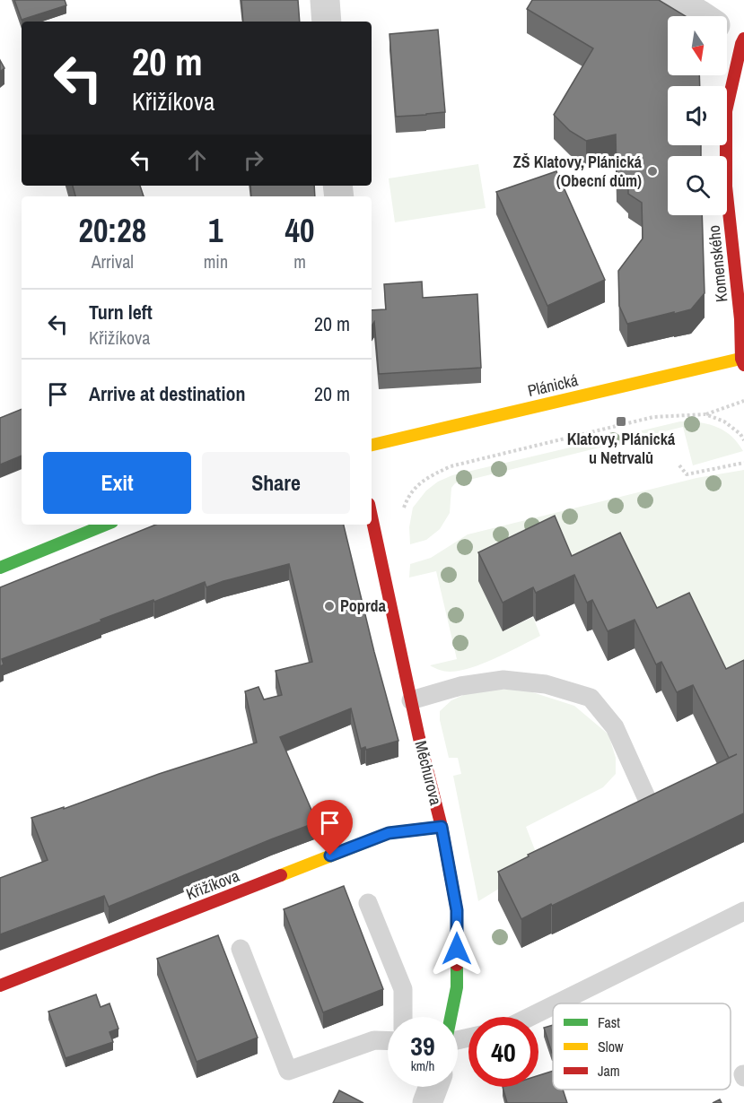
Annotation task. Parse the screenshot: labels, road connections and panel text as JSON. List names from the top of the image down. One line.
{"streets":{"street":["Komenského","Plánická","Měchurova","Křižíkova"]},"crossings":[["Komenského","Plánická"],["Měchurova","Křižíkova"]],"places":{"other":["ZŠ Klatovy, Plánická (Obecní dům)","Poprda"],"transit":["Klatovy, Plánická u Netrvalů"]},"legend":["Fast","Slow","Jam"],"north":"bottom","page":{"turn":["20 m","Křižíkova"],"eta":["20:28","Arrival","1","min","40","m"],"list":[{"name":"Turn left","note":"Křižíkova","value":"20 m"},{"name":"Arrive at destination","value":"20 m"}],"buttons":["Exit","Share"],"speed":"39 km/h","limit":"40"}}
